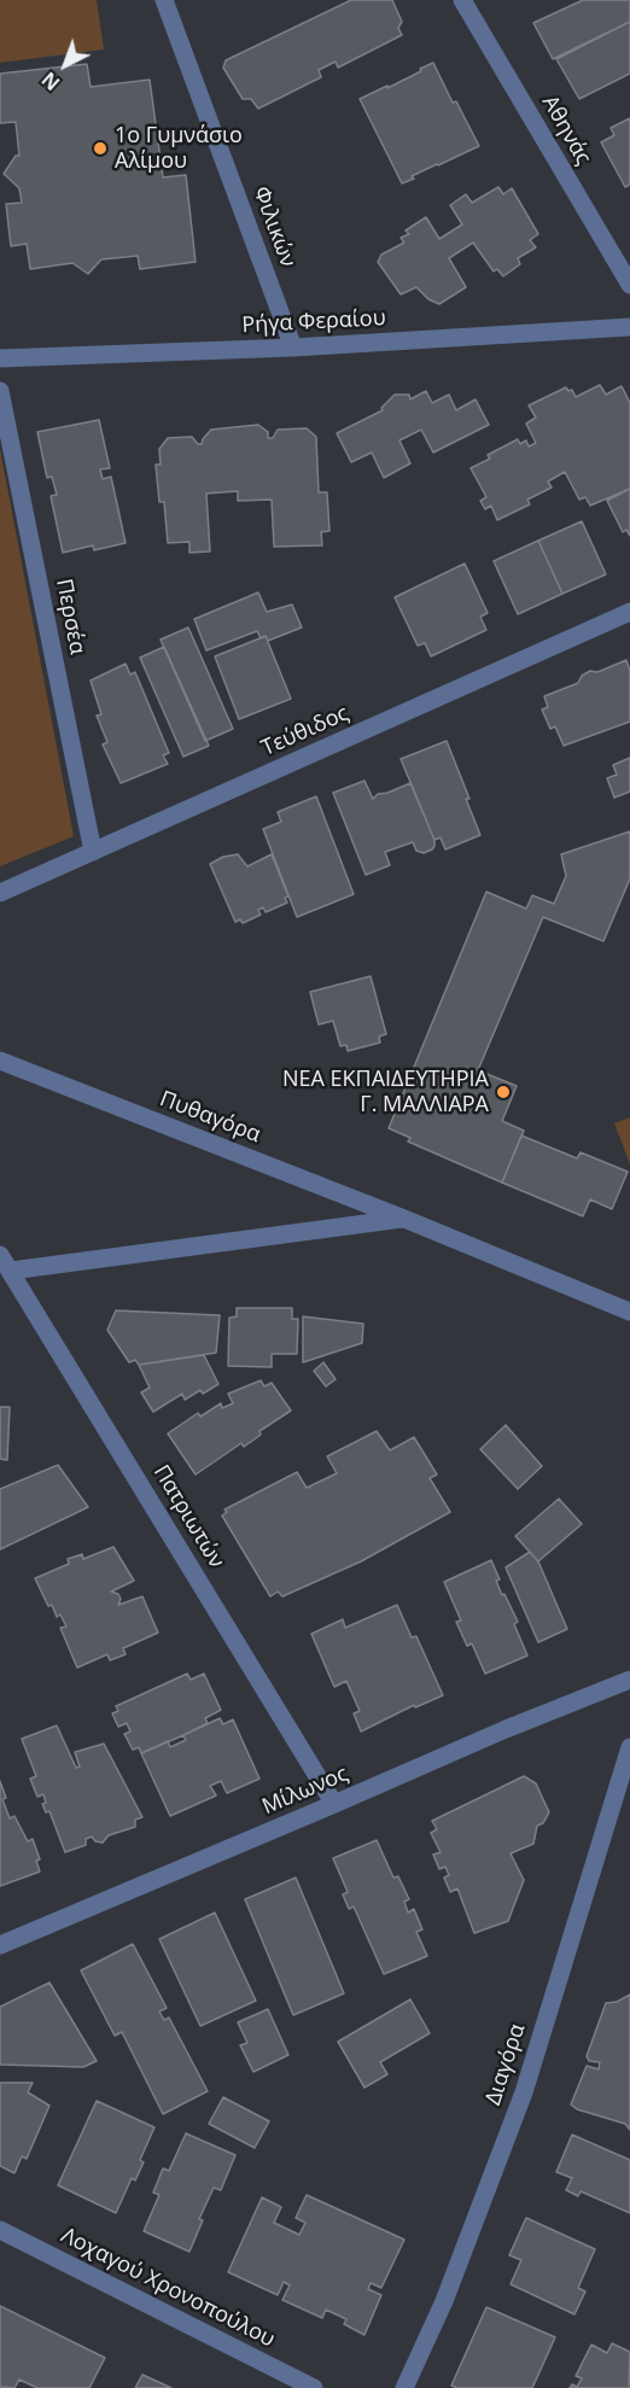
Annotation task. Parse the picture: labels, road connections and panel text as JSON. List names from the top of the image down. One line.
{"streets":{"street":["Αθηνάς","Φιλικών","Ρήγα Φεραίου","Περσέα","Τεύθιδος","Πυθαγόρα","Πατριωτών","Μίλωνος","Διαγόρα","Λοχαγού Χρονοπούλου"]},"crossings":[["Φιλικών","Ρήγα Φεραίου"],["Περσέα","Τεύθιδος"],["Πυθαγόρα","Πατριωτών"],["Πατριωτών","Μίλωνος"]],"places":["1ο Γυμνάσιο Αλίμου","ΝΕΑ ΕΚΠΑΙΔΕΥΤΗΡΙΑ Γ. ΜΑΛΛΙΑΡΑ"],"north":"bottom left"}
